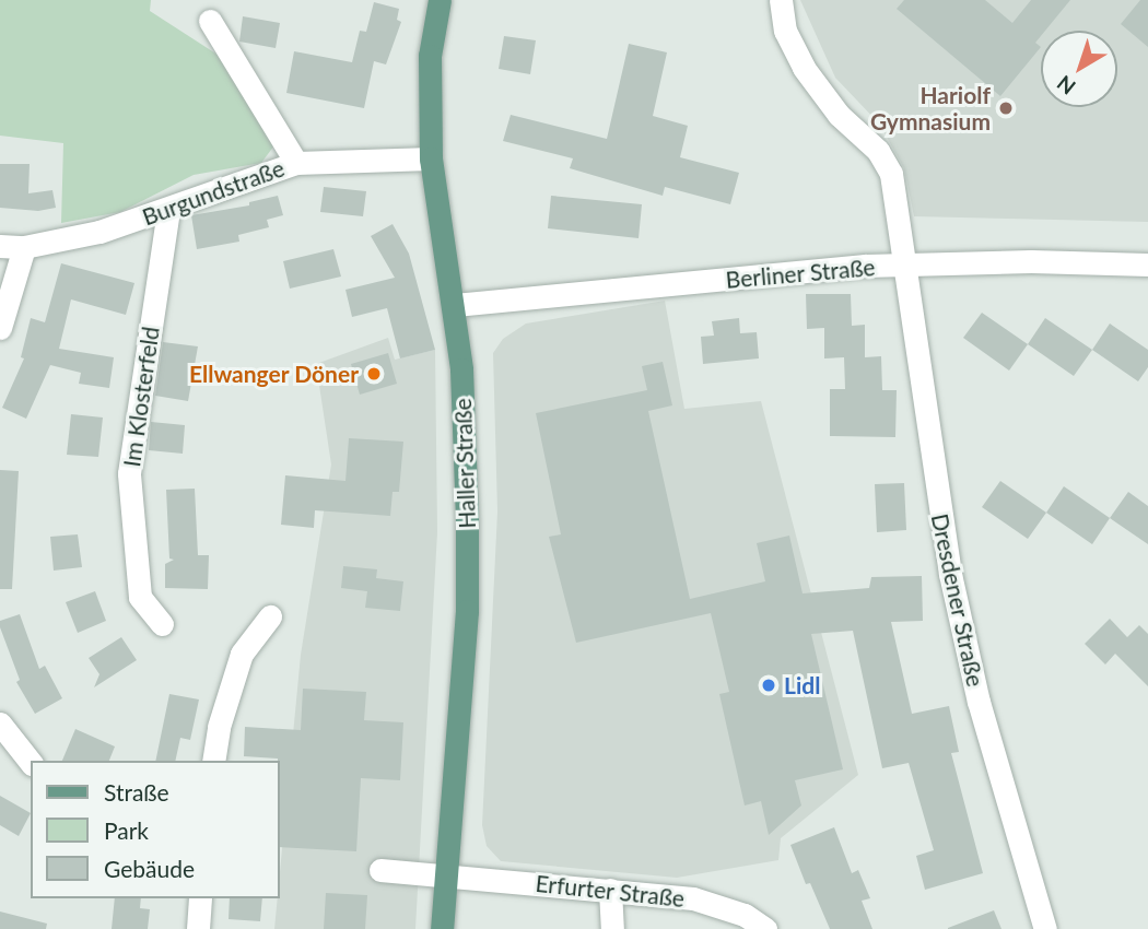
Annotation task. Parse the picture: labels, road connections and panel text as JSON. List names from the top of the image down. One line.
{"streets":{"main road":["Haller Straße"],"street":["Burgundstraße","Berliner Straße","Im Klosterfeld","Dresdener Straße","Erfurter Straße"]},"crossings":[["Burgundstraße","Im Klosterfeld"],["Burgundstraße","Haller Straße"],["Berliner Straße","Haller Straße"],["Berliner Straße","Dresdener Straße"],["Haller Straße","Erfurter Straße"]],"places":["Hariolf Gymnasium","Ellwanger Döner","Lidl"],"legend":["Straße","Park","Gebäude"],"north":"bottom left"}
